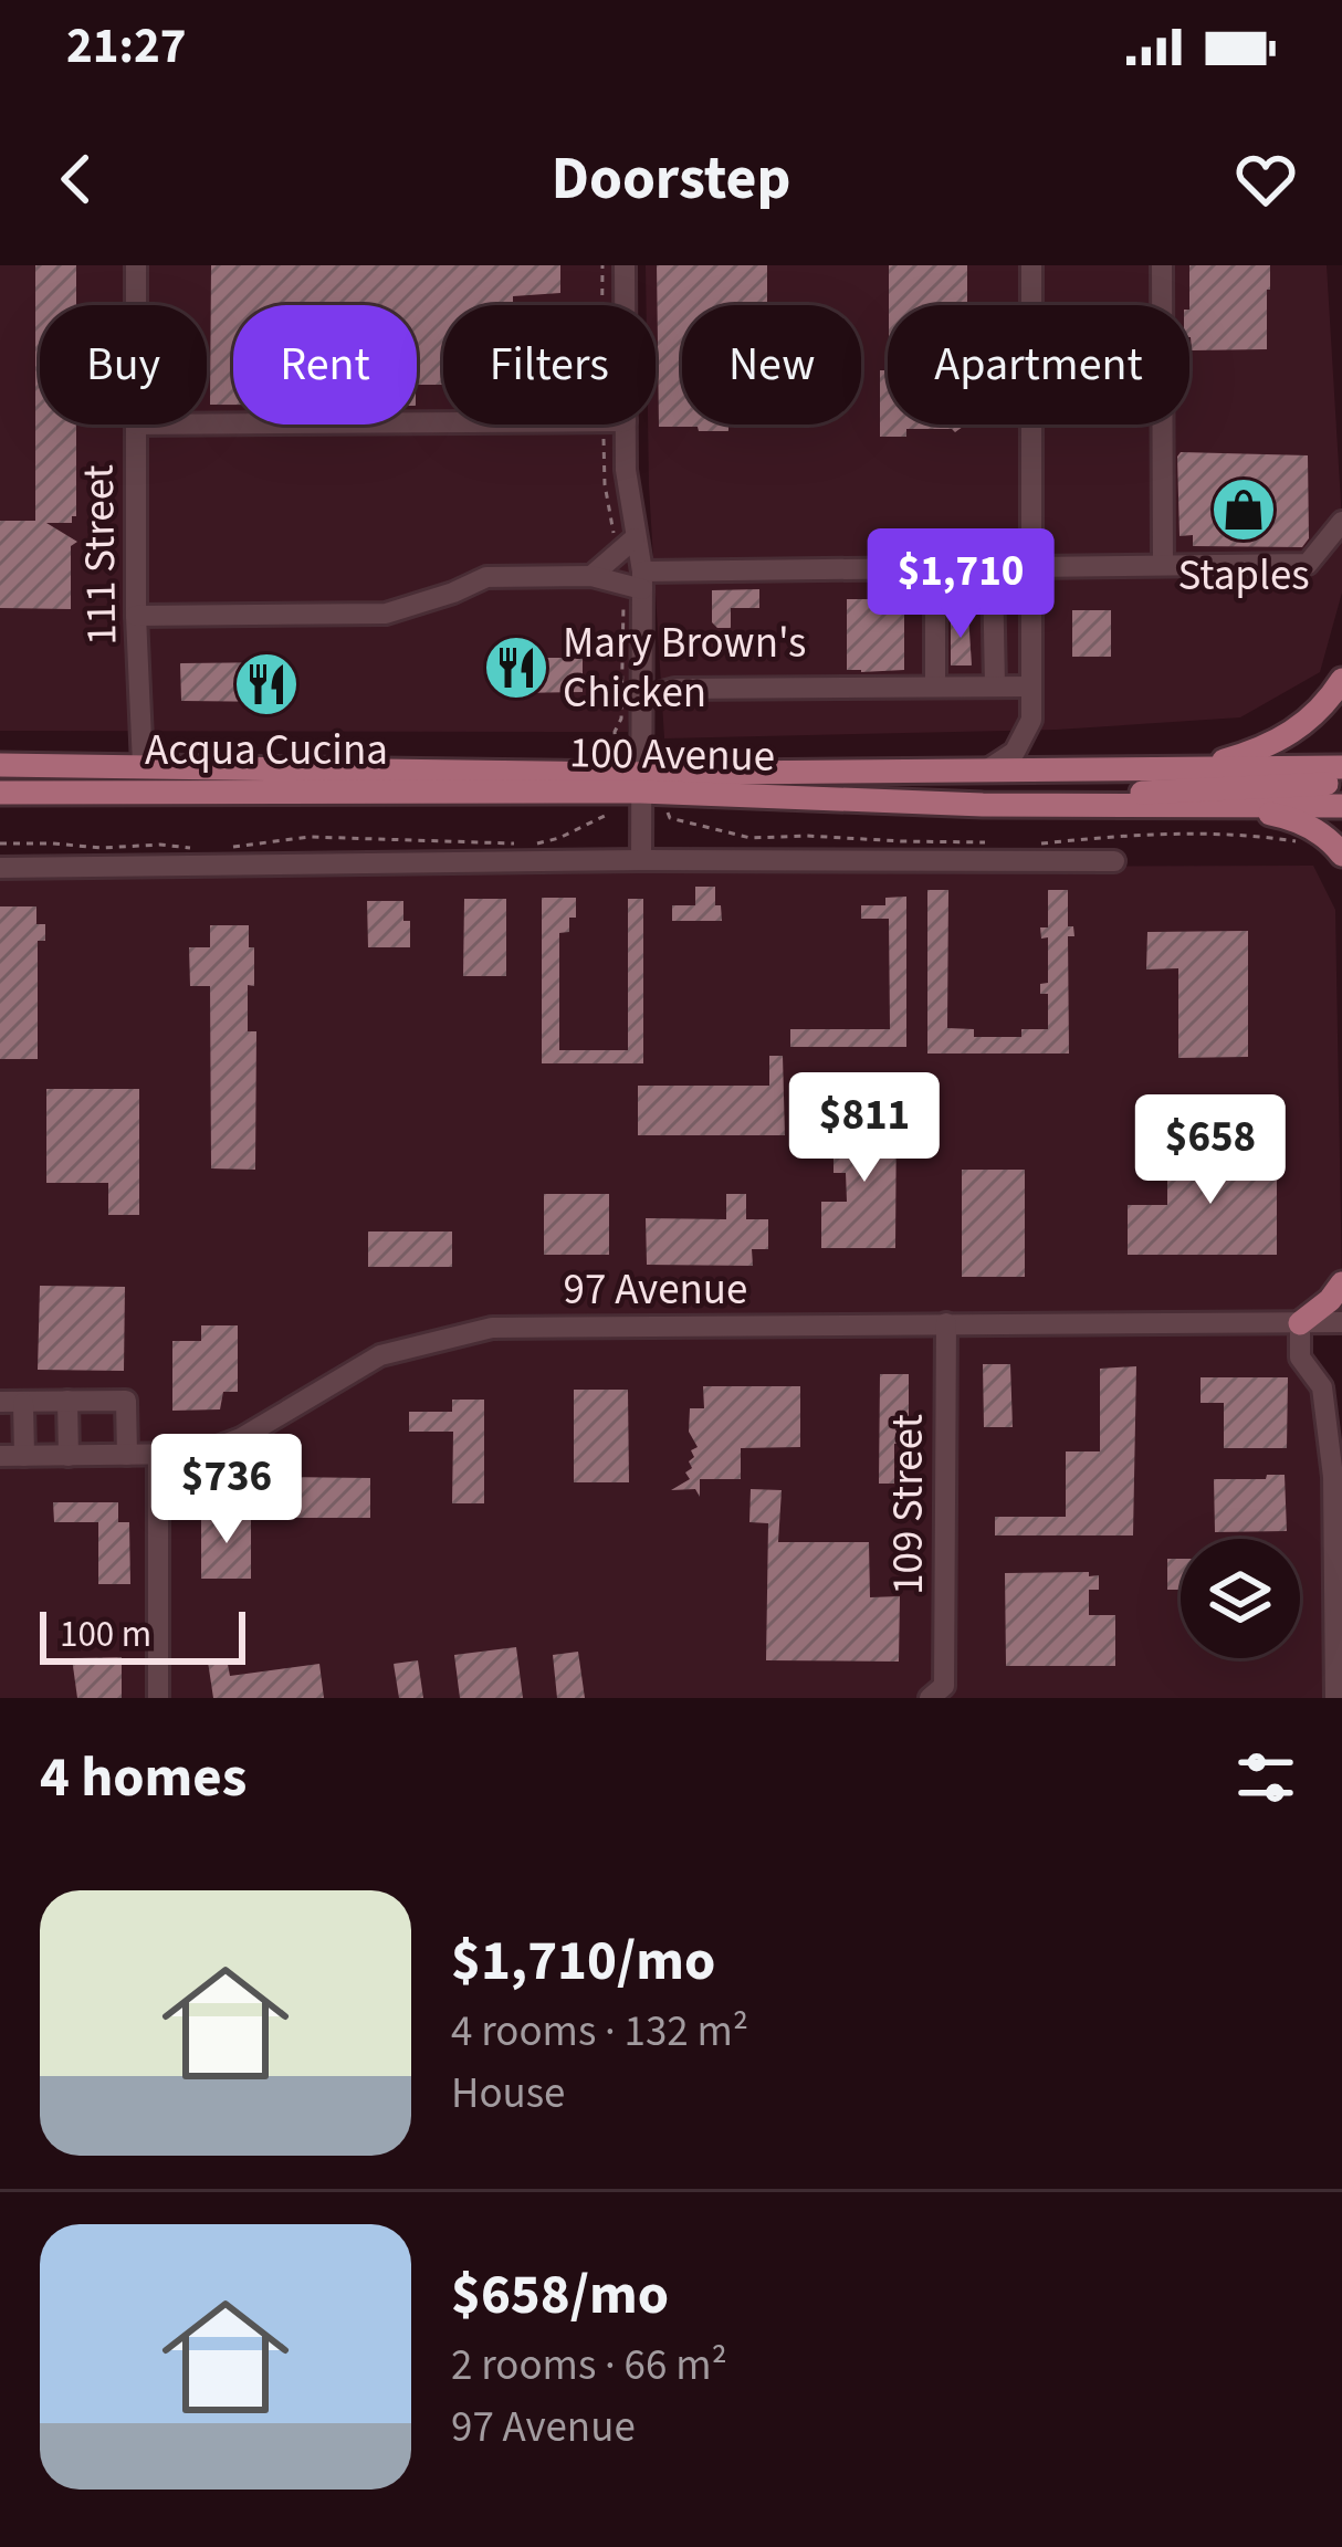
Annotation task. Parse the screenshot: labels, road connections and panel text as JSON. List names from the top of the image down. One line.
{"streets":{"main road":["100 Avenue"],"street":["111 Street","97 Avenue","109 Street"]},"crossings":[["111 Street","100 Avenue"],["97 Avenue","109 Street"]],"places":{"shop":["Staples"],"restaurant":["Mary Brown's Chicken","Acqua Cucina"]},"scale_bar":"100 m","page":{"status":"21:27","header":"Doorstep","chip":["Buy","Rent","Filters","New","Apartment"],"price":["$1,710","$811","$658","$736"],"scale":"100 m","heading":"4 homes","list":[{"name":"$1,710/mo","note":"4 rooms · 132 m² · House"},{"name":"$658/mo","note":"2 rooms · 66 m² · 97 Avenue"}]}}
